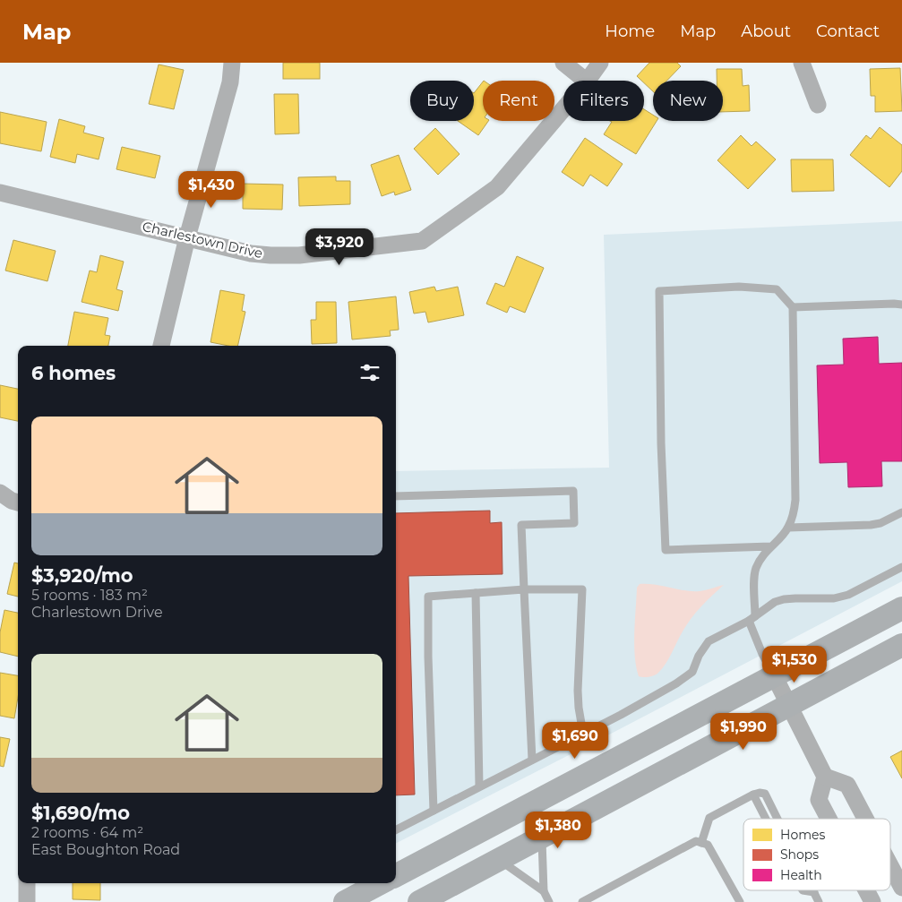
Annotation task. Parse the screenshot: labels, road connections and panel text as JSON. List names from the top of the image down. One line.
{"streets":{"street":["Charlestown Drive"]},"legend":["Homes","Shops","Health"],"page":{"header":"Map","nav":["Home","Map","About","Contact"],"chip":["Buy","Rent","Filters","New"],"price":["$1,430","$3,920","$1,530","$1,990","$1,690","$1,380"],"heading":"6 homes","list":[{"name":"$3,920/mo","note":"5 rooms · 183 m² · Charlestown Drive"},{"name":"$1,690/mo","note":"2 rooms · 64 m² · East Boughton Road"}]}}
